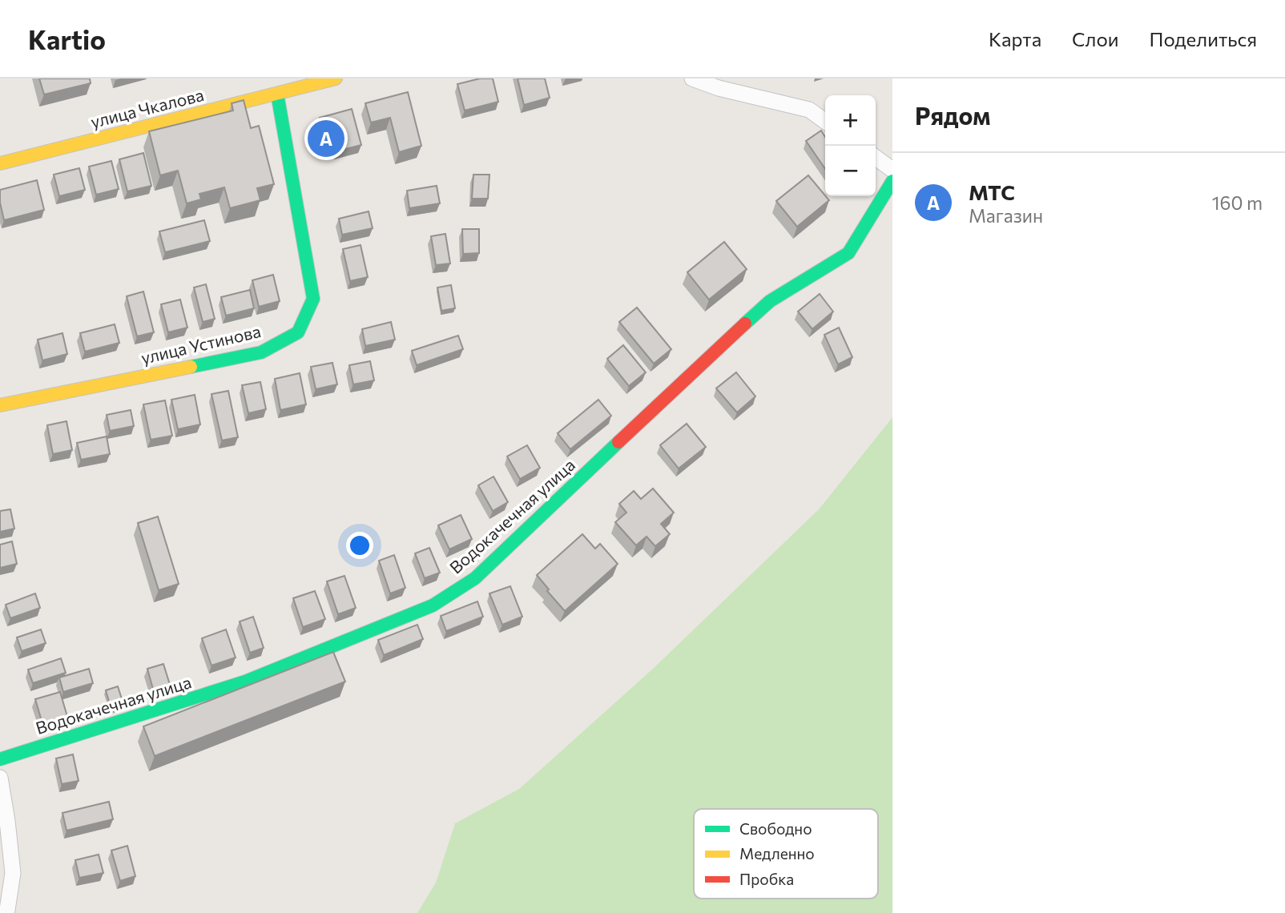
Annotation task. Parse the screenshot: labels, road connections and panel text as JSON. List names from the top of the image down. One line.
{"streets":{"street":["улица Чкалова","улица Устинова","Водокачечная улица"]},"crossings":[["улица Чкалова","улица Устинова"]],"legend":["Свободно","Медленно","Пробка"],"page":{"header":"Kartio","nav":["Карта","Слои","Поделиться"],"heading":"Рядом","map_buttons":["+","−"],"pins":"A","list":[{"mark":"A","name":"МТС","note":"Магазин","value":"160 m"}]}}
